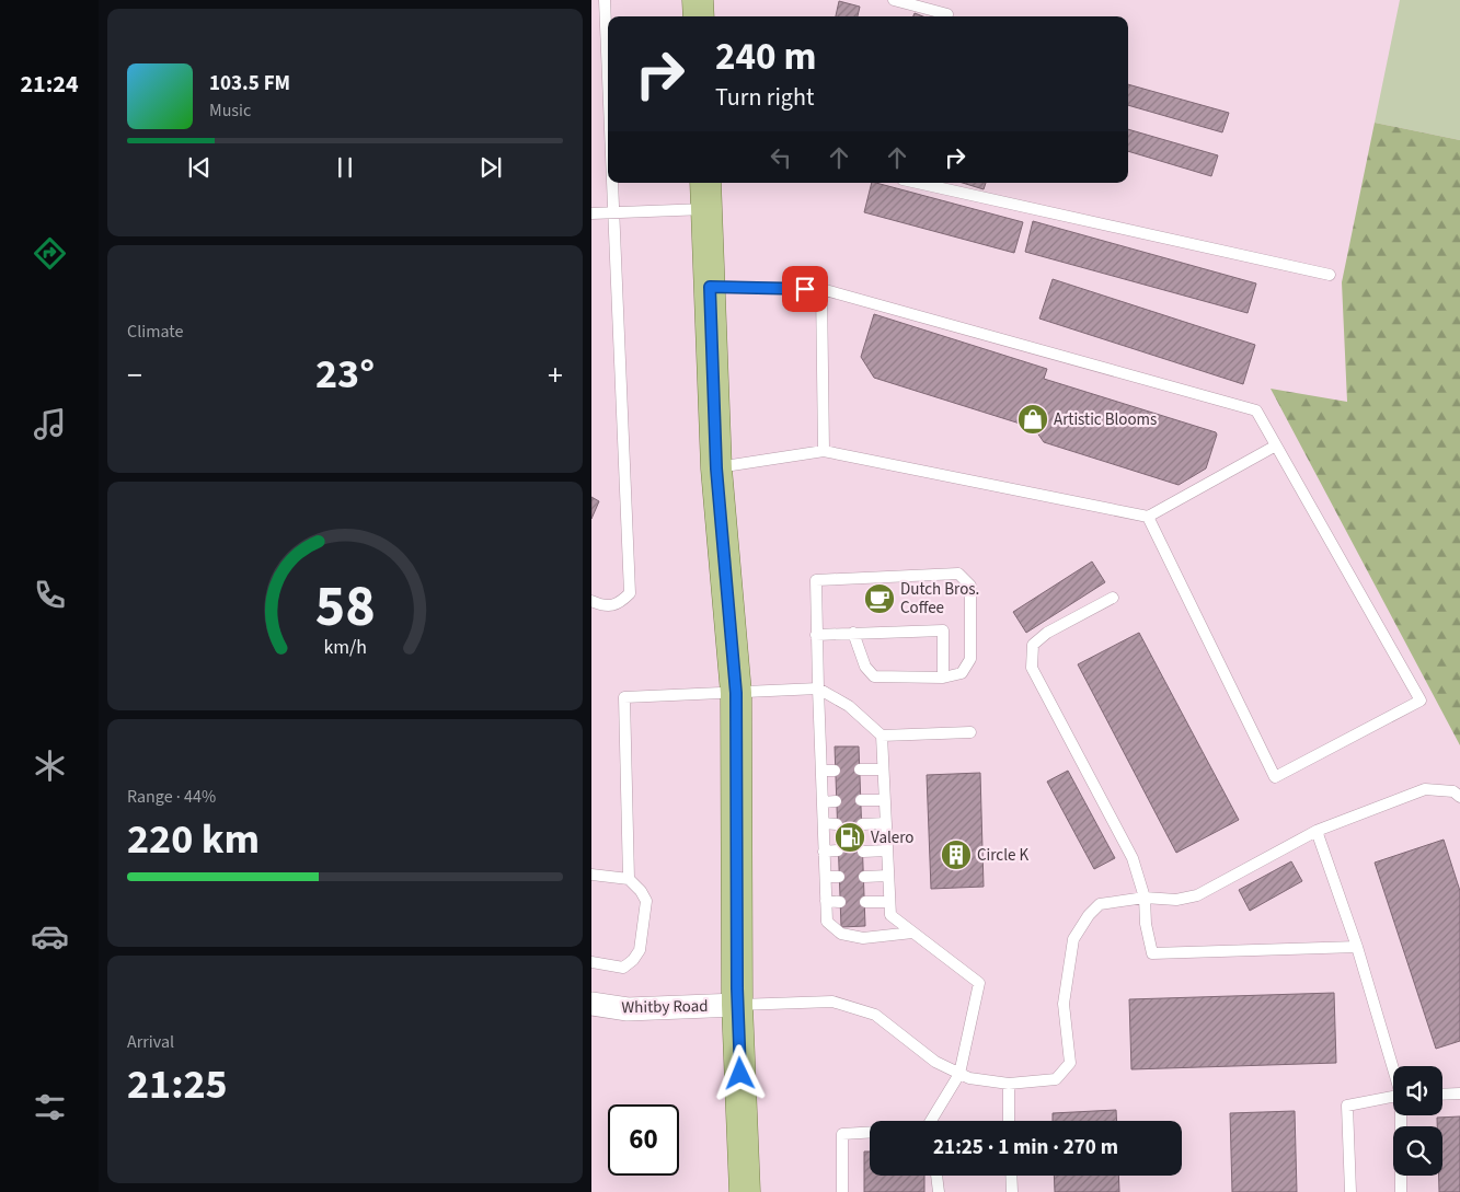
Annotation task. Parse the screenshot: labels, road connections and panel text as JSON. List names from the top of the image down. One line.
{"streets":{"street":["Whitby Road"]},"places":{"shop":["Artistic Blooms"],"cafe":["Dutch Bros. Coffee"],"fuel station":["Valero"],"building":["Circle K"]},"page":{"tabs":"21:24","turn":["240 m","Turn right"],"song":["103.5 FM","Music"],"tile":["Climate",["Range · 44%","220 km"],["Arrival","21:25"]],"heat":["−","23°","+"],"limit":"60","trip":"21:25 · 1 min · 270 m","gauge":["58","km/h"]}}
